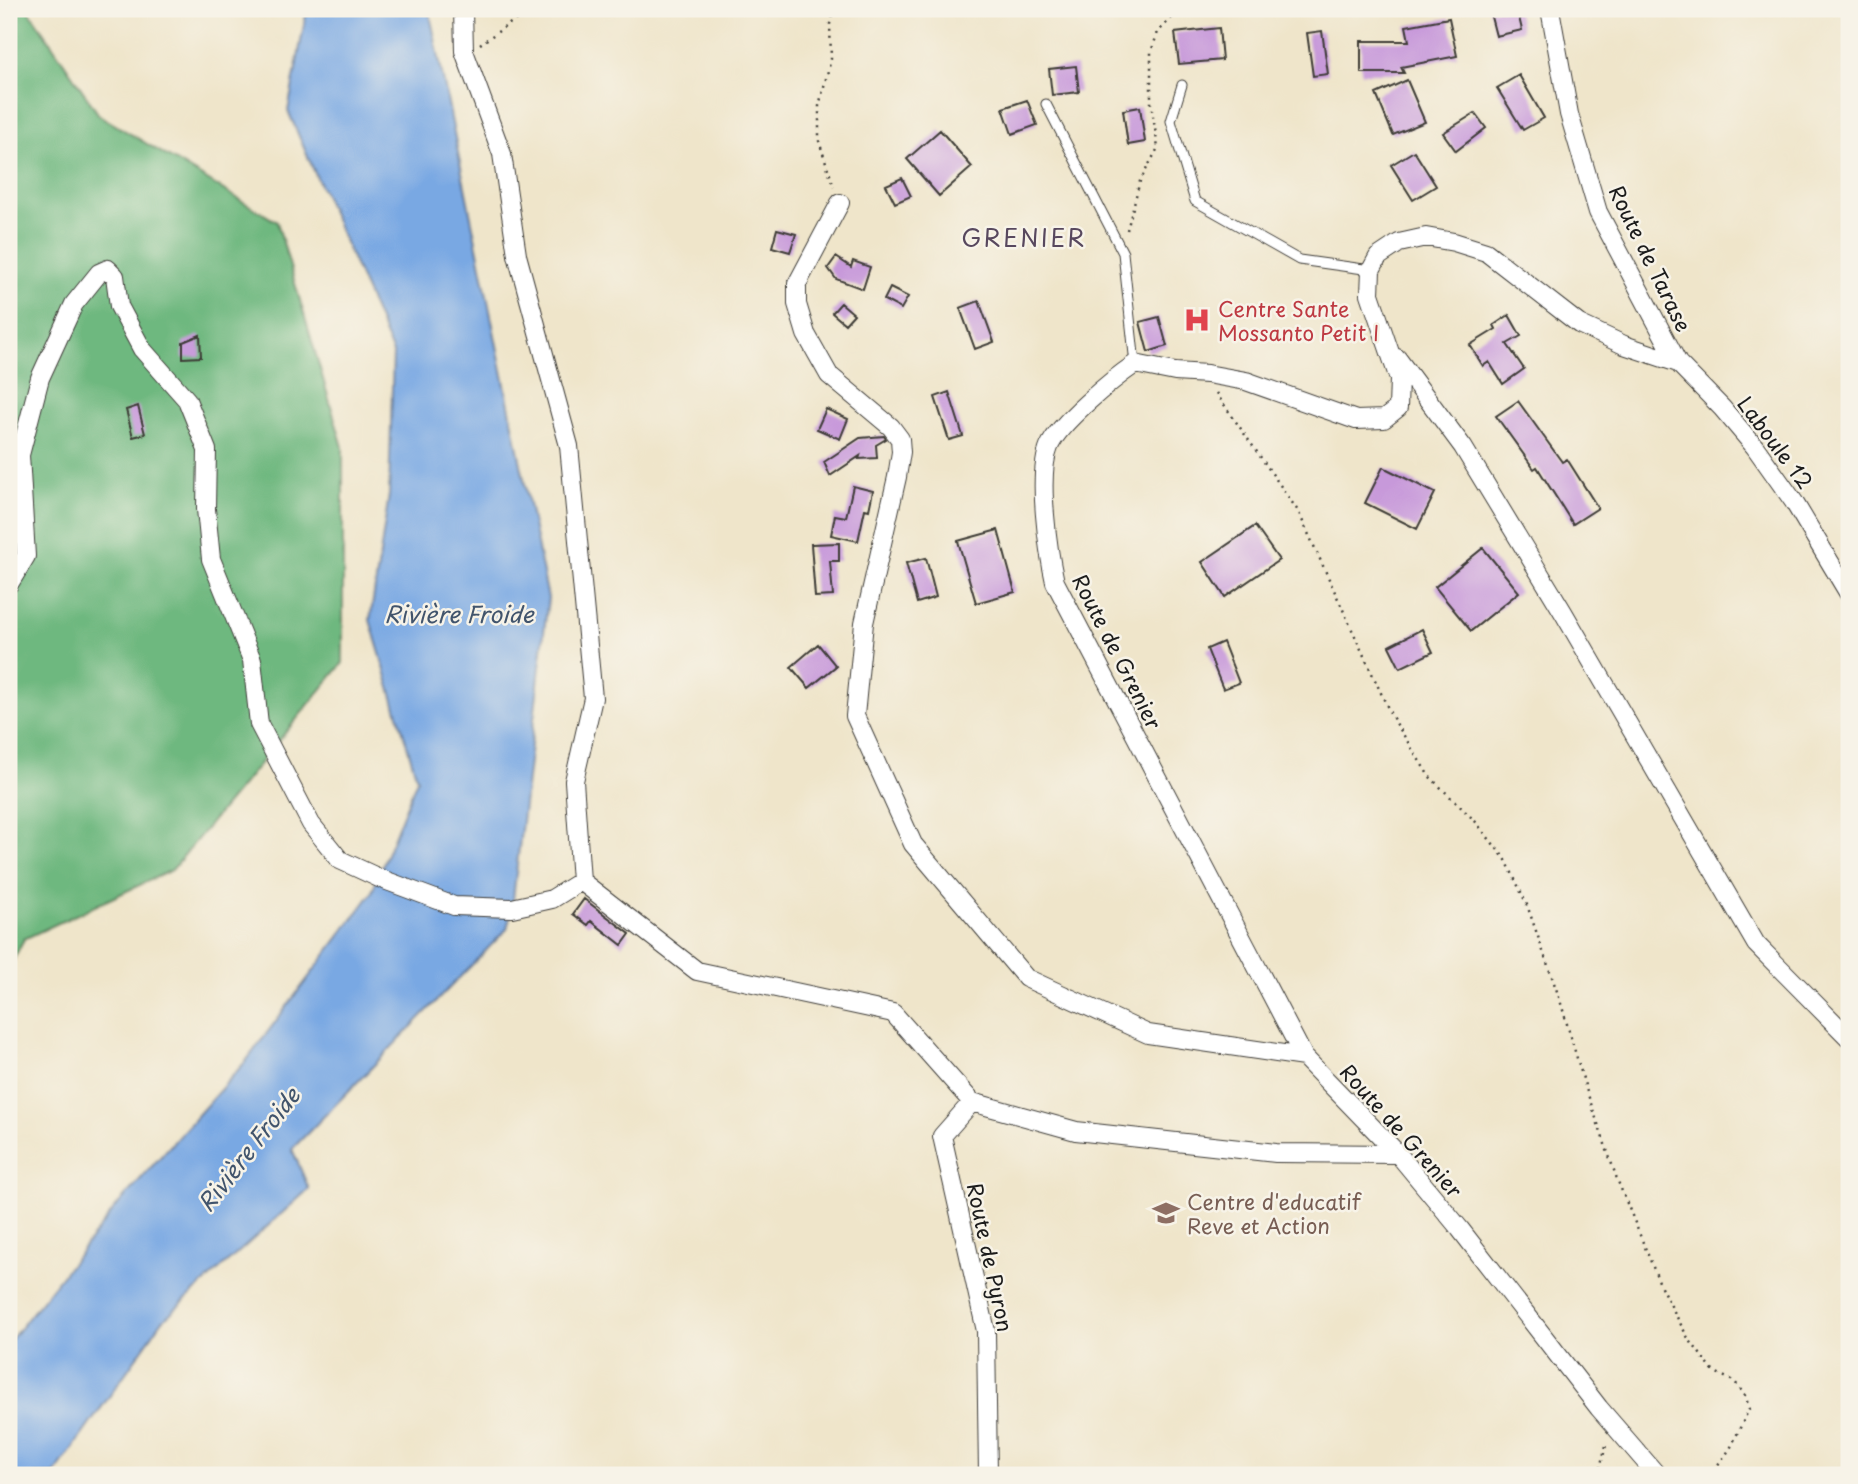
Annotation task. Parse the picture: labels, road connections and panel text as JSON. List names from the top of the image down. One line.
{"streets":{"street":["Route de Tarase","Laboule 12","Route de Grenier","Route de Pyron"]},"crossings":[["Route de Tarase","Laboule 12"]],"districts":["GRENIER"],"water":["Rivière Froide"],"places":{"hospital":["Centre Sante Mossanto Petit I"],"school or university":["Centre d'educatif Reve et Action"]}}
